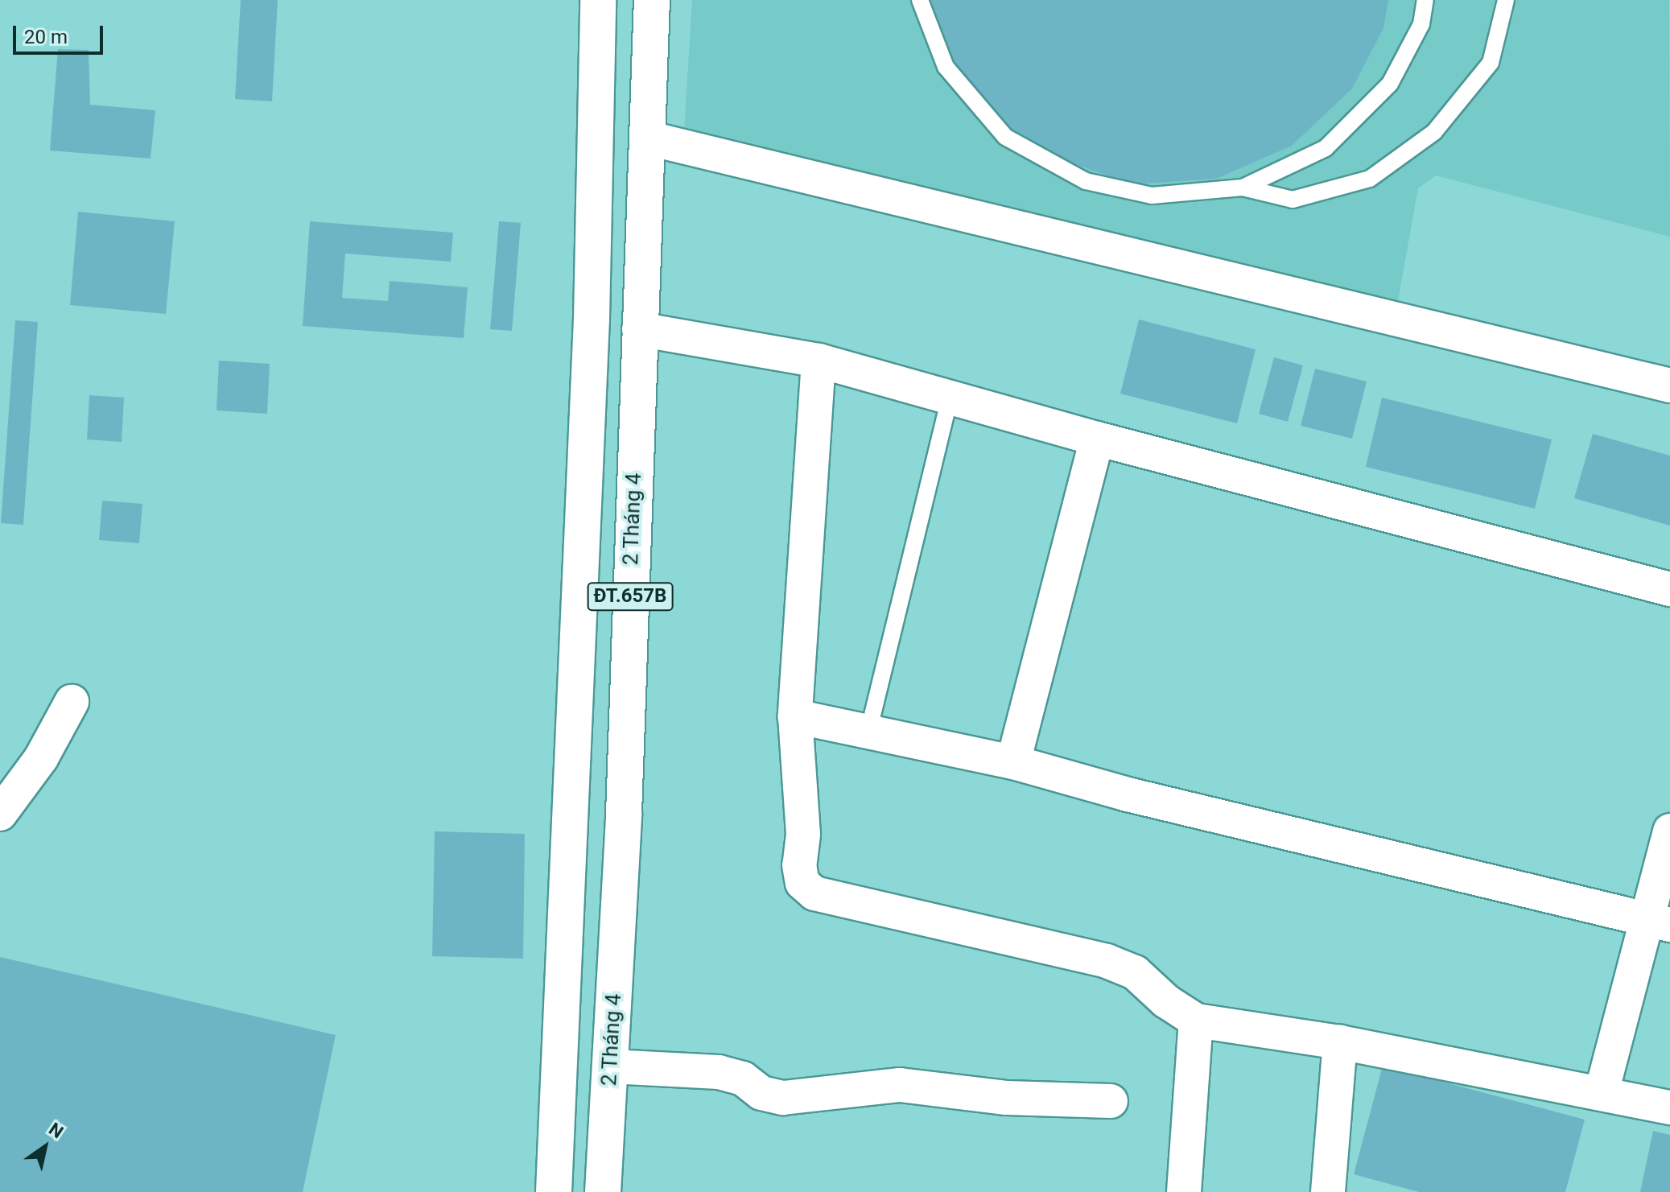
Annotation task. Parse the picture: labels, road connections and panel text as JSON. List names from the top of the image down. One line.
{"streets":{"main road":["2 Tháng 4","ĐT.657B"]},"scale_bar":"20 m","north":"top right"}
